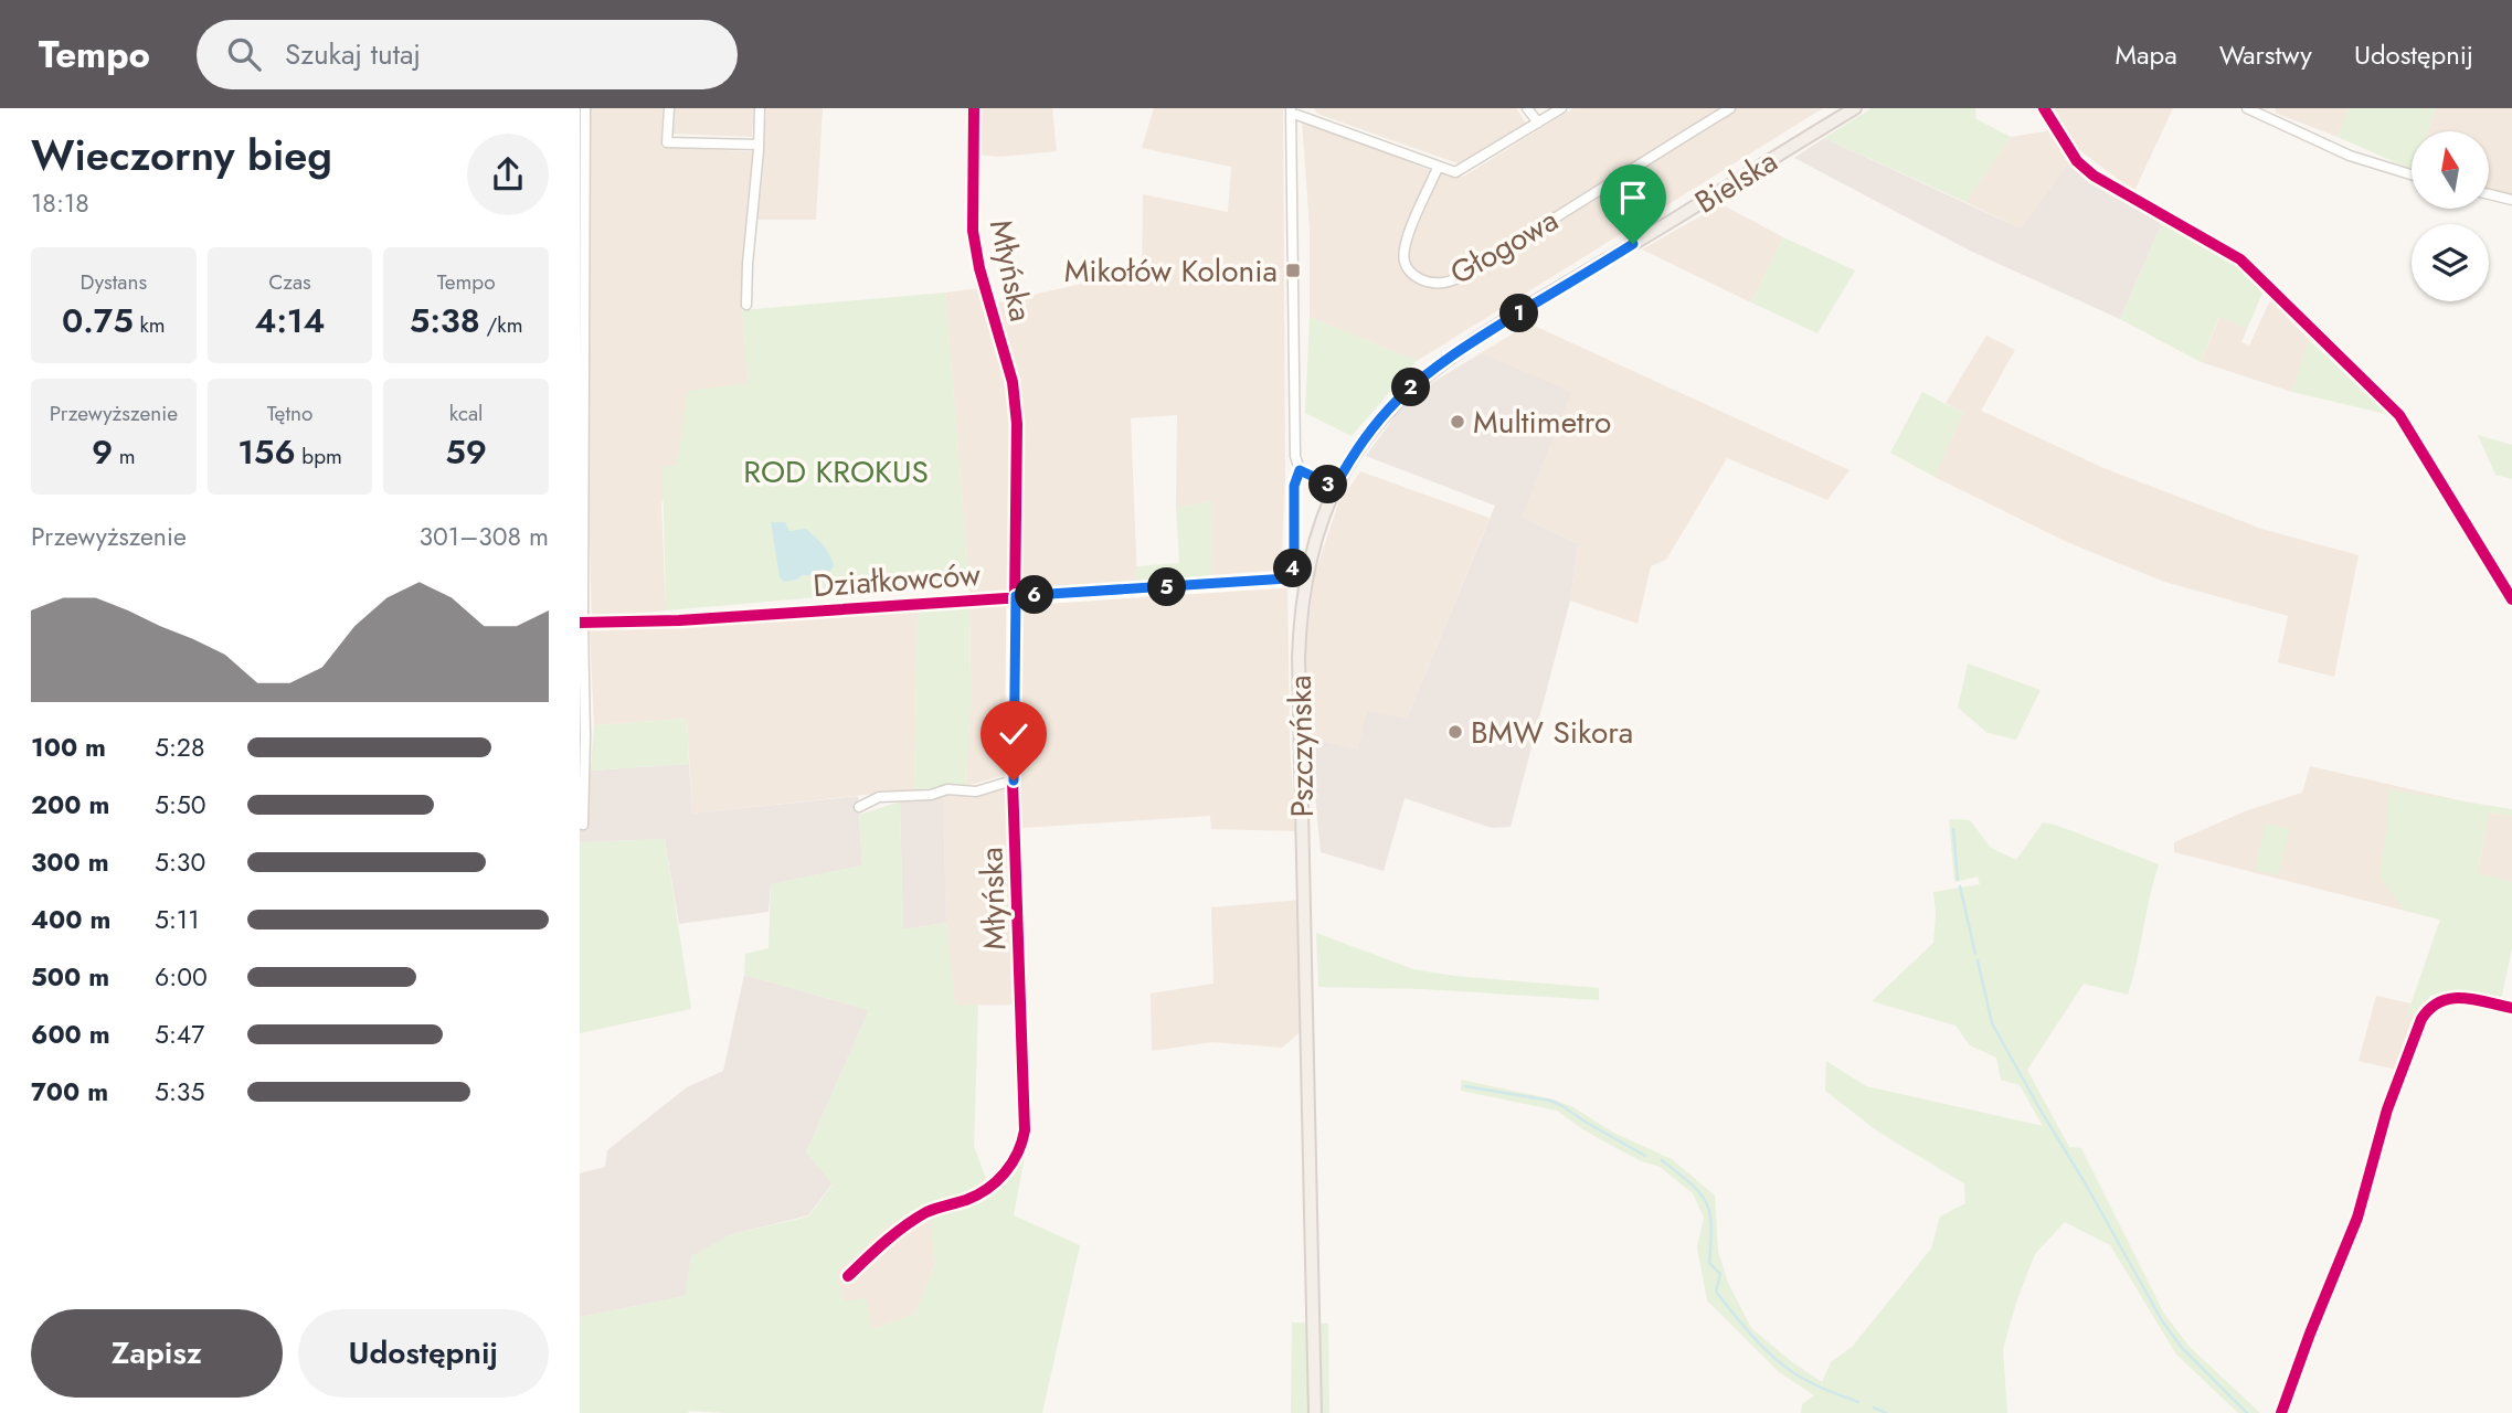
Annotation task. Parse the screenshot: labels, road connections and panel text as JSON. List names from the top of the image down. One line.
{"streets":{"main road":["Bielska","Pszczyńska"],"street":["Głogowa","Młyńska","Działkowców"]},"crossings":[["Bielska","Pszczyńska"],["Młyńska","Działkowców"]],"parks":["ROD KROKUS"],"places":{"transit":["Mikołów Kolonia"],"other":["Multimetro","BMW Sikora"]},"north":"top","page":{"header":"Tempo","search":"Szukaj tutaj","nav":["Mapa","Warstwy","Udostępnij"],"heading":["Wieczorny bieg","18:18"],"stats":[["Dystans","0.75 km"],["Czas","4:14"],["Tempo","5:38 /km"],["Przewyższenie","9 m"],["Tętno","156 bpm"],["kcal","59"]],"pins":["1","2","3","4","5","6"],"chart":["Przewyższenie","301–308 m"],"list":[{"name":"100 m","note":"5:28"},{"name":"200 m","note":"5:50"},{"name":"300 m","note":"5:30"},{"name":"400 m","note":"5:11"},{"name":"500 m","note":"6:00"},{"name":"600 m","note":"5:47"},{"name":"700 m","note":"5:35"}],"buttons":["Zapisz","Udostępnij"]}}
